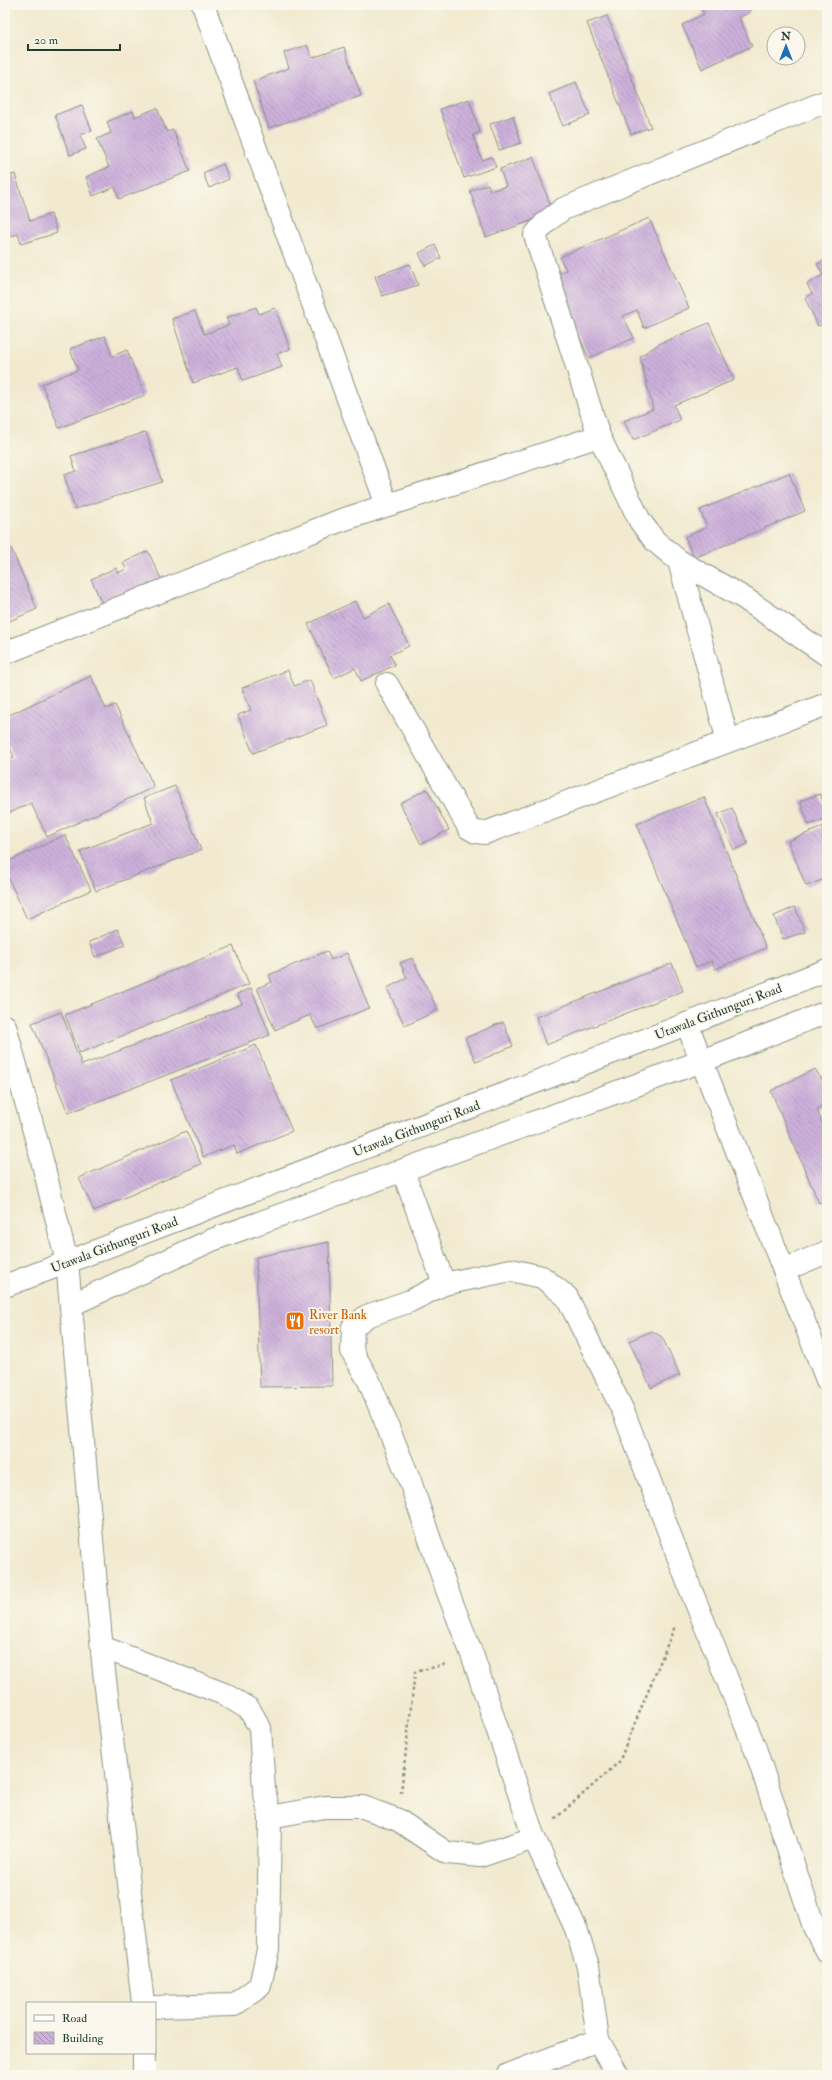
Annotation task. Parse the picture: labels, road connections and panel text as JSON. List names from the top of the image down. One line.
{"streets":{"street":["Utawala Githunguri Road"]},"places":{"restaurant":["River Bank resort"]},"legend":["Road","Building"],"scale_bar":"20 m","north":"top"}
